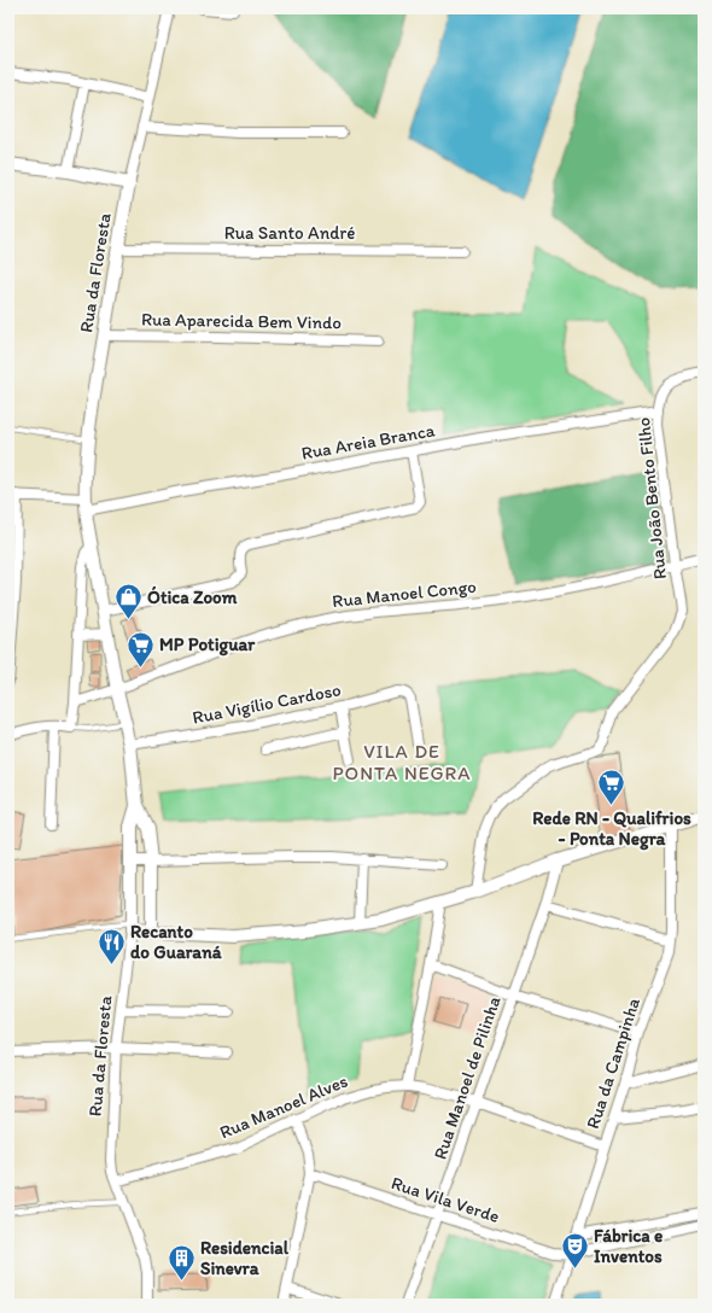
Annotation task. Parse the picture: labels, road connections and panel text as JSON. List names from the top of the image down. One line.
{"streets":{"street":["Rua Santo André","Rua da Floresta","Rua Aparecida Bem Vindo","Rua Areia Branca","Rua João Bento Filho","Rua Manoel Congo","Rua Vigílio Cardoso","Rua da Campinha","Rua Manoel de Pilinha","Rua Manoel Alves","Rua Vila Verde"]},"crossings":[["Rua Santo André","Rua da Floresta"],["Rua da Floresta","Rua Aparecida Bem Vindo"],["Rua da Floresta","Rua Areia Branca"],["Rua da Floresta","Rua Manoel Congo"],["Rua da Floresta","Rua Vigílio Cardoso"],["Rua da Floresta","Rua Manoel Alves"],["Rua Areia Branca","Rua João Bento Filho"],["Rua João Bento Filho","Rua Manoel Congo"],["Rua da Campinha","Rua Manoel Alves"],["Rua da Campinha","Rua Vila Verde"],["Rua Manoel de Pilinha","Rua Manoel Alves"],["Rua Manoel de Pilinha","Rua Vila Verde"]],"districts":["VILA DE PONTA NEGRA"],"places":{"shop":["Ótica Zoom"],"supermarket":["MP Potiguar","Rede RN - Qualifrios - Ponta Negra"],"restaurant":["Recanto do Guaraná"],"theatre":["Fábrica e Inventos"],"building":["Residencial Sinevra"]}}
